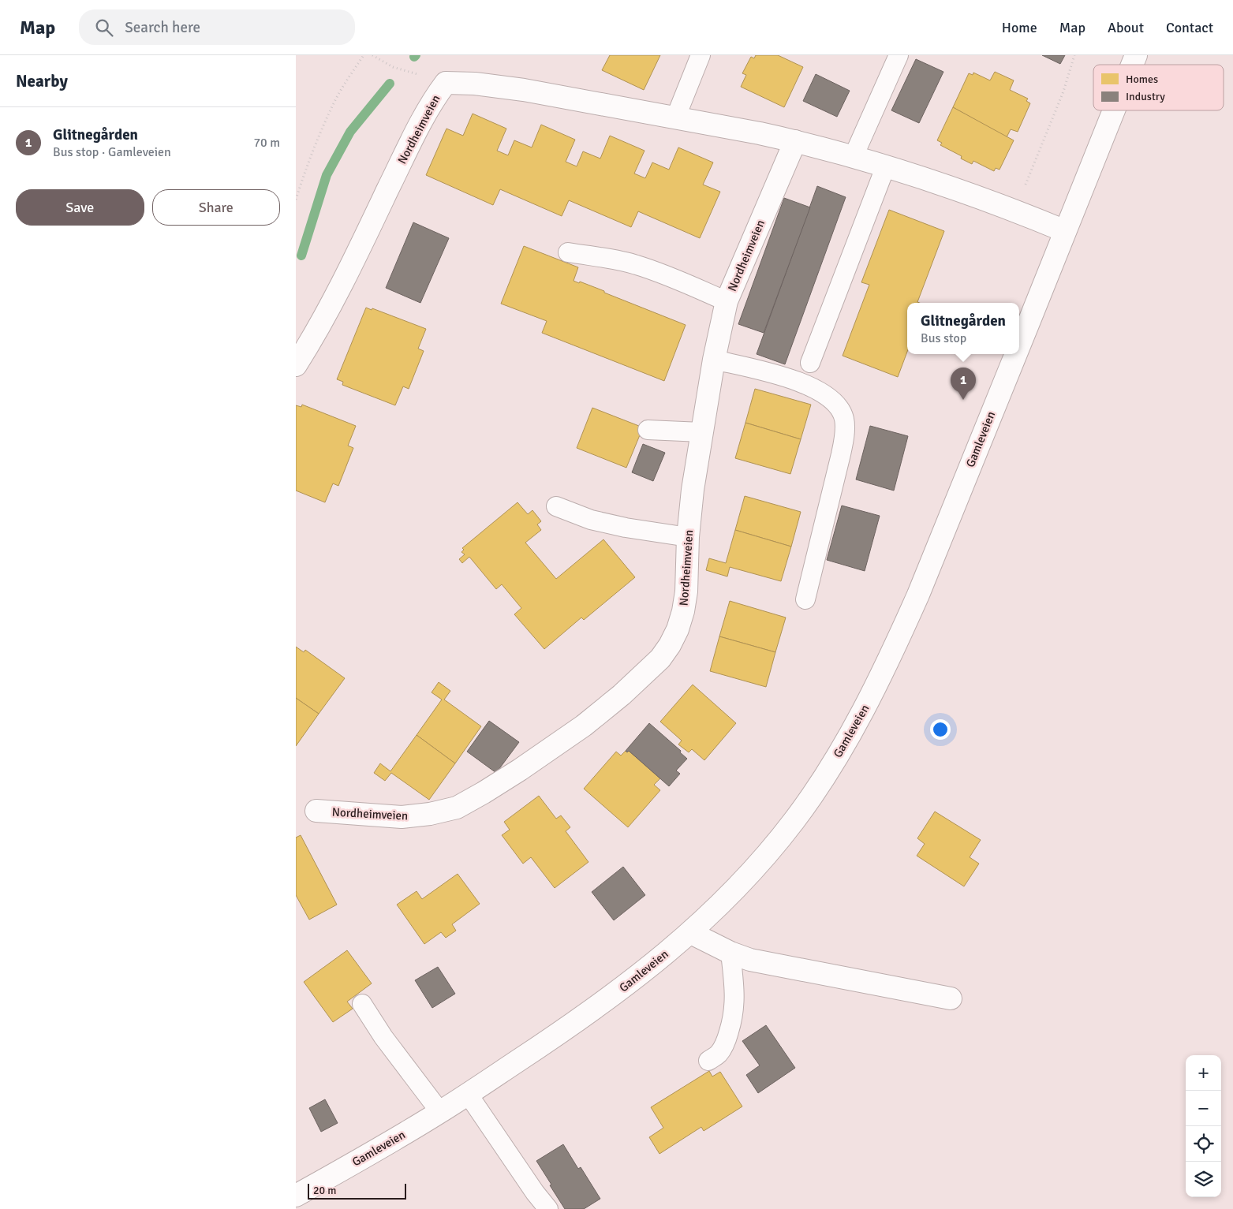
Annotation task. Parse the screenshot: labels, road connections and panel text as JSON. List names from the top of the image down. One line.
{"streets":{"street":["Nordheimveien","Gamleveien"]},"crossings":[["Nordheimveien","Gamleveien"]],"legend":["Homes","Industry"],"scale_bar":"20 m","page":{"header":"Map","search":"Search here","nav":["Home","Map","About","Contact"],"heading":"Nearby","list":[{"mark":"1","name":"Glitnegården","note":"Bus stop · Gamleveien","value":"70 m"}],"buttons":["Save","Share"],"popup":["Glitnegården","Bus stop"],"pins":"1","map_buttons":["+","−"],"scale":"20 m"}}
